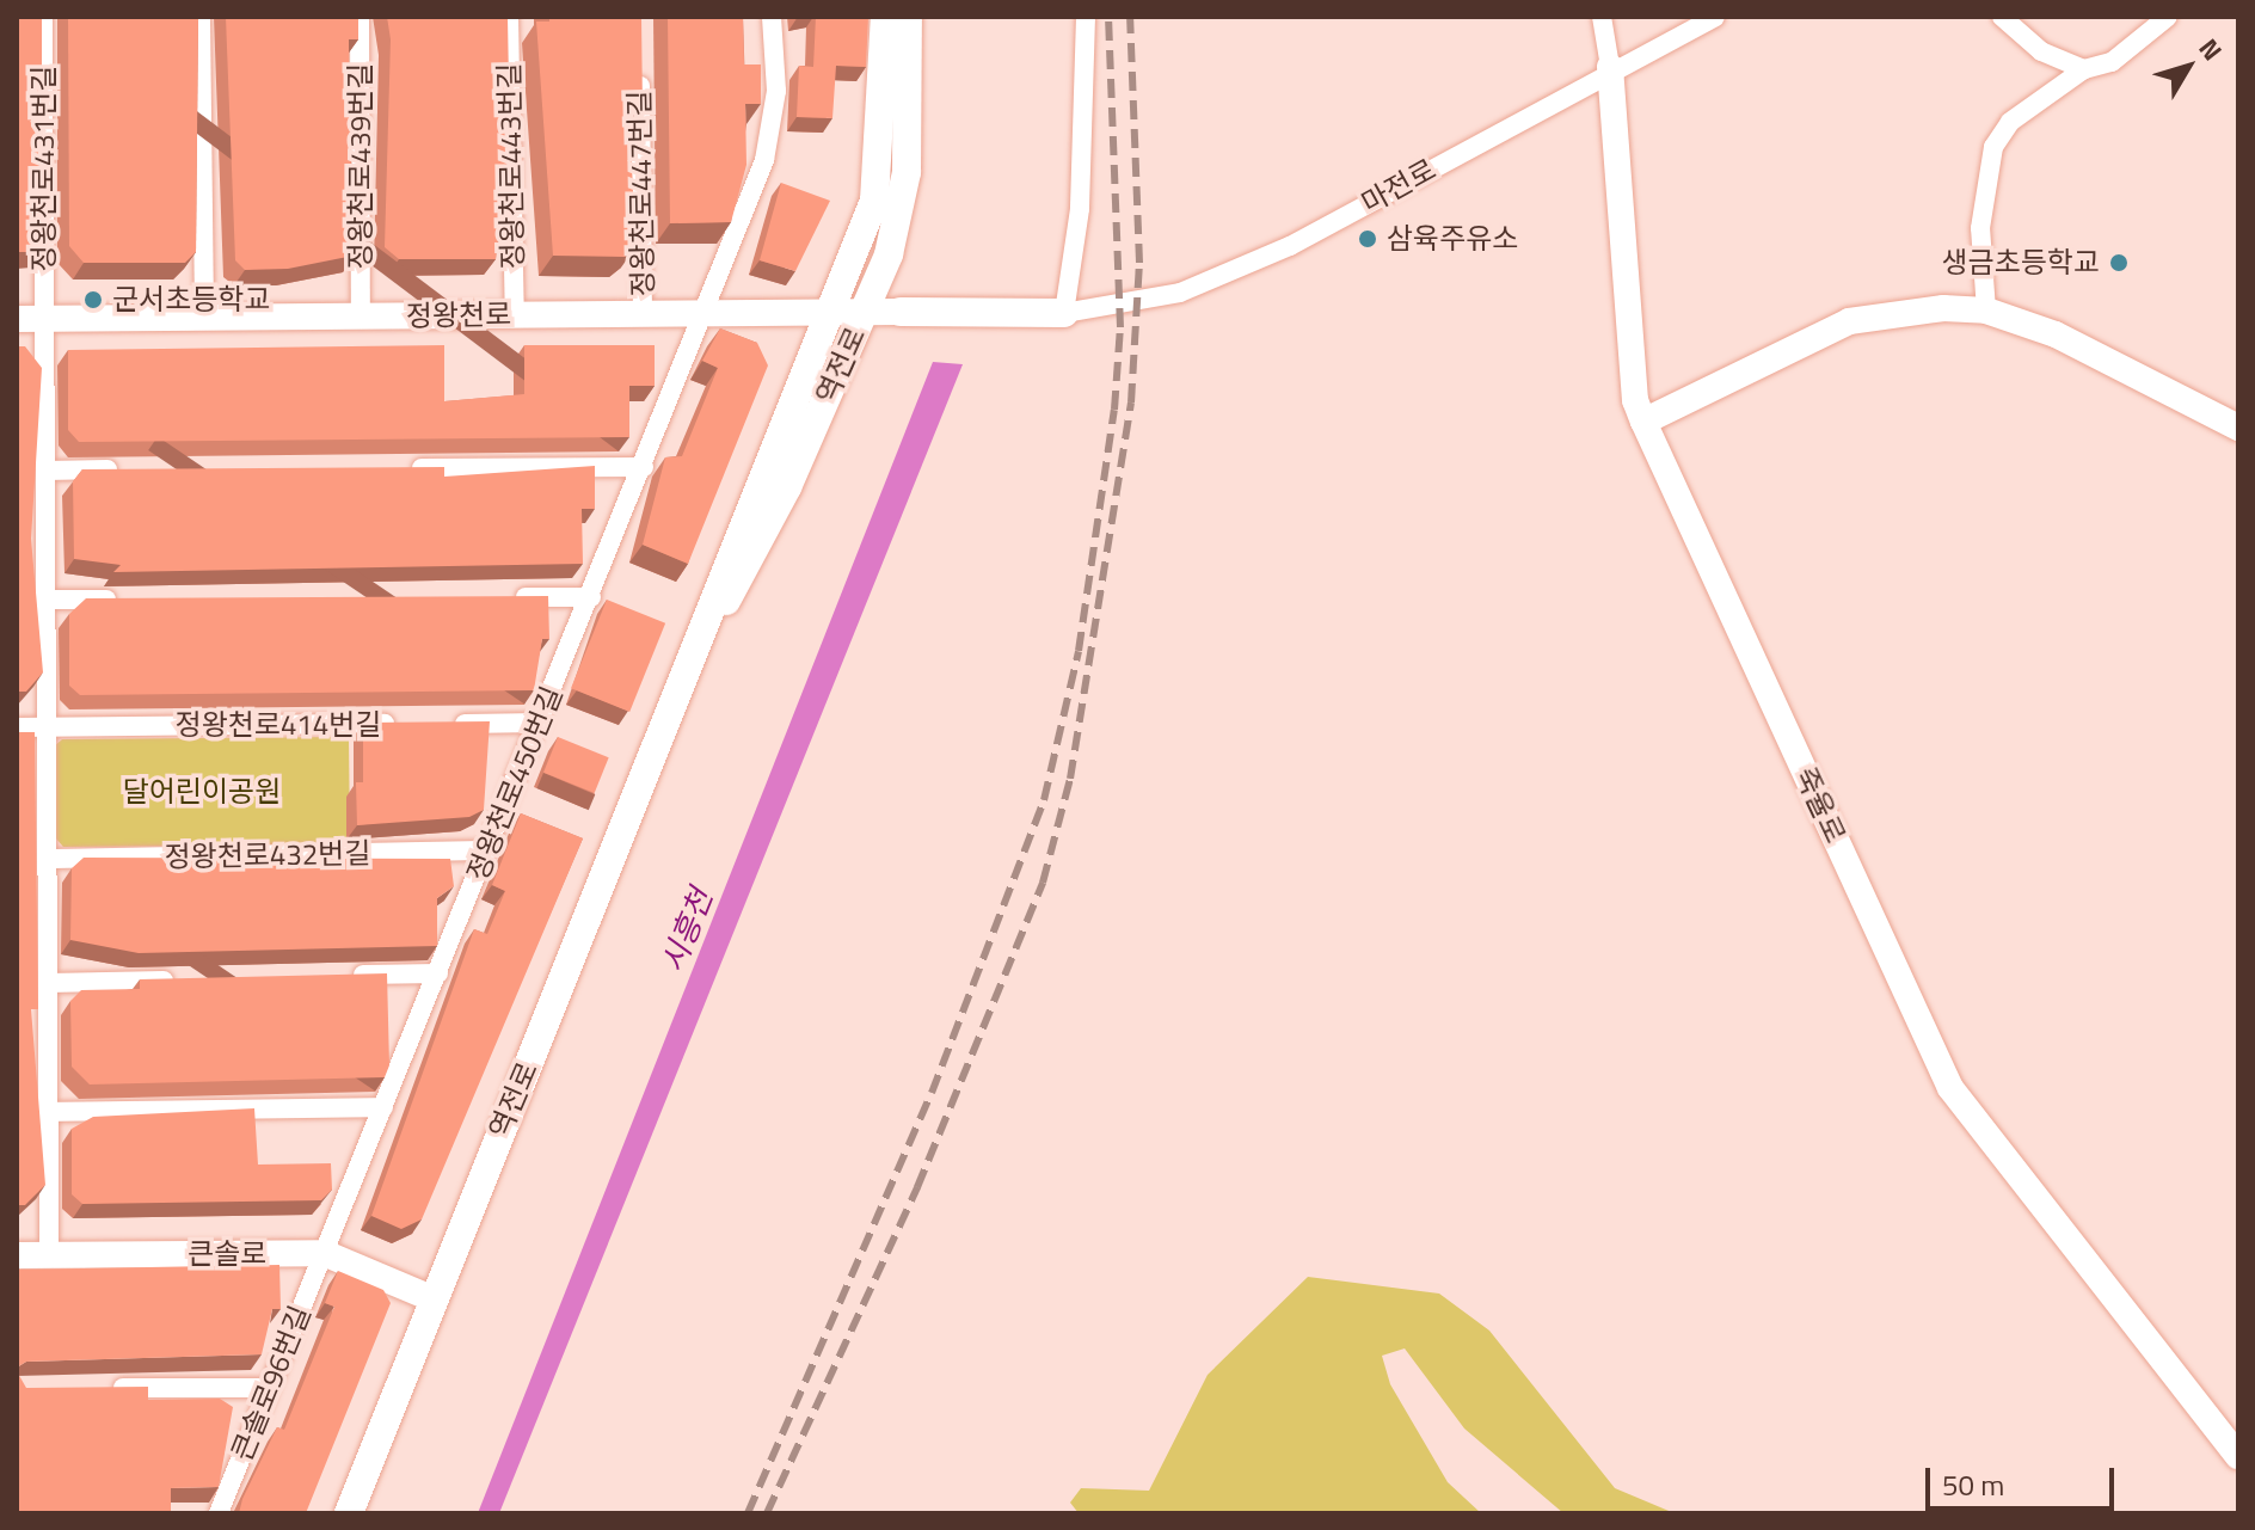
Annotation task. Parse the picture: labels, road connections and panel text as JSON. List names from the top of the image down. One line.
{"streets":{"main road":["역전로"],"street":["정왕천로439번길","정왕천로443번길","정왕천로431번길","마전로","정왕천로447번길","정왕천로","정왕천로414번길","정왕천로450번길","죽율로","정왕천로432번길","큰솔로","큰솔로96번길"]},"crossings":[["정왕천로439번길","정왕천로"],["정왕천로443번길","정왕천로"],["정왕천로431번길","정왕천로"],["마전로","죽율로"],["정왕천로447번길","정왕천로"],["정왕천로","역전로"],["정왕천로","정왕천로450번길"],["역전로","큰솔로"],["정왕천로450번길","정왕천로432번길"],["정왕천로450번길","큰솔로"],["정왕천로450번길","큰솔로96번길"],["큰솔로","큰솔로96번길"]],"water":["시흥천"],"parks":["달어린이공원"],"places":["삼육주유소","생금초등학교","군서초등학교"],"scale_bar":"50 m","north":"top right"}
